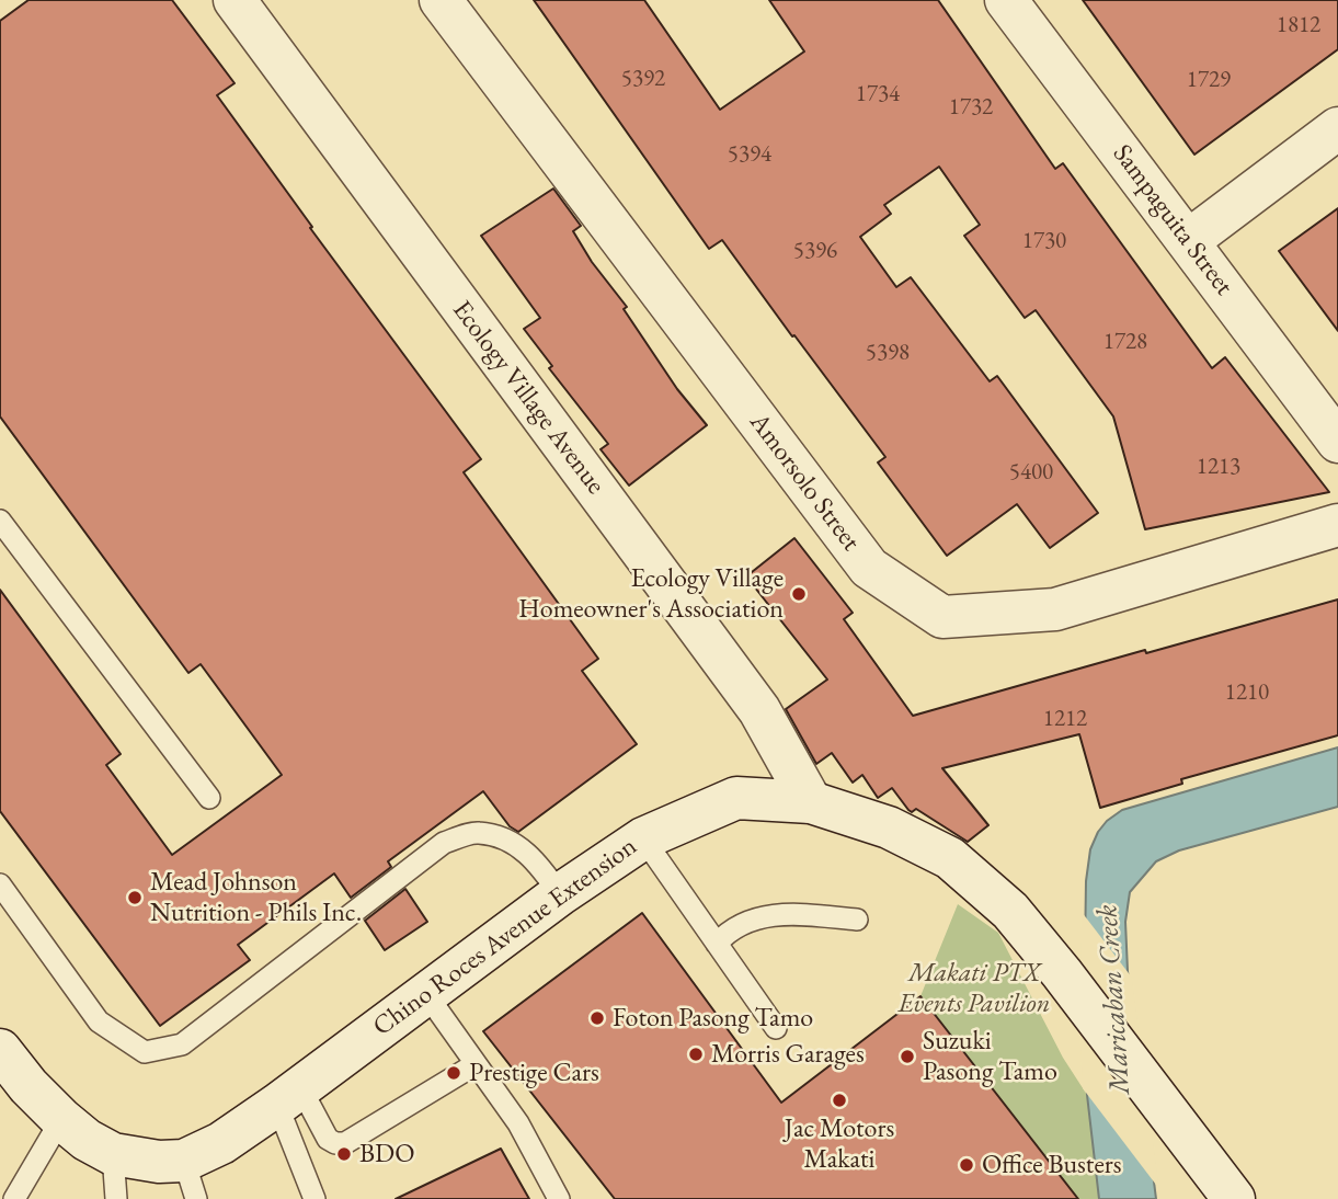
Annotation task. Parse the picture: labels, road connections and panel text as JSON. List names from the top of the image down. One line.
{"streets":{"street":["Sampaguita Street","Ecology Village Avenue","Amorsolo Street","Chino Roces Avenue Extension"]},"crossings":[["Ecology Village Avenue","Chino Roces Avenue Extension"]],"water":["Maricaban Creek"],"parks":["Makati PTX Events Pavilion"],"places":["Ecology Village Homeowner's Association","Mead Johnson Nutrition - Phils Inc.","Foton Pasong Tamo","Morris Garages","Suzuki Pasong Tamo","Prestige Cars","Jac Motors Makati","BDO","Office Busters"],"house_numbers":["1812","5392","1729","1734","1732","5394","1730","5396","1728","5398","1213","5400","1210","1212"]}
